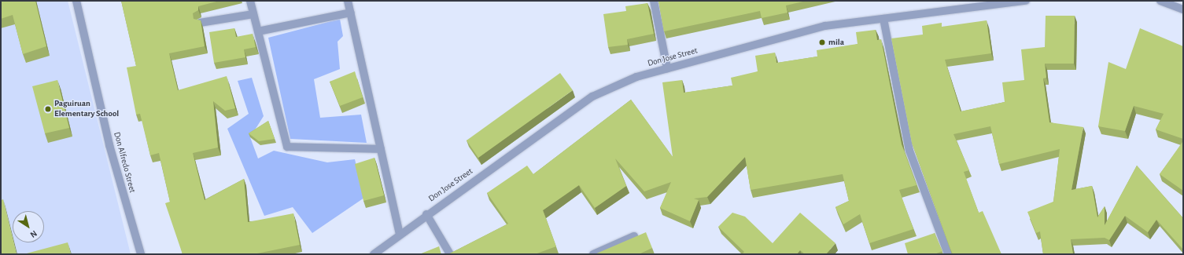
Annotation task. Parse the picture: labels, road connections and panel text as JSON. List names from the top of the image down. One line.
{"streets":{"street":["Don Jose Street","Don Alfredo Street"]},"places":["mila","Paguiruan Elementary School"],"north":"bottom right"}
